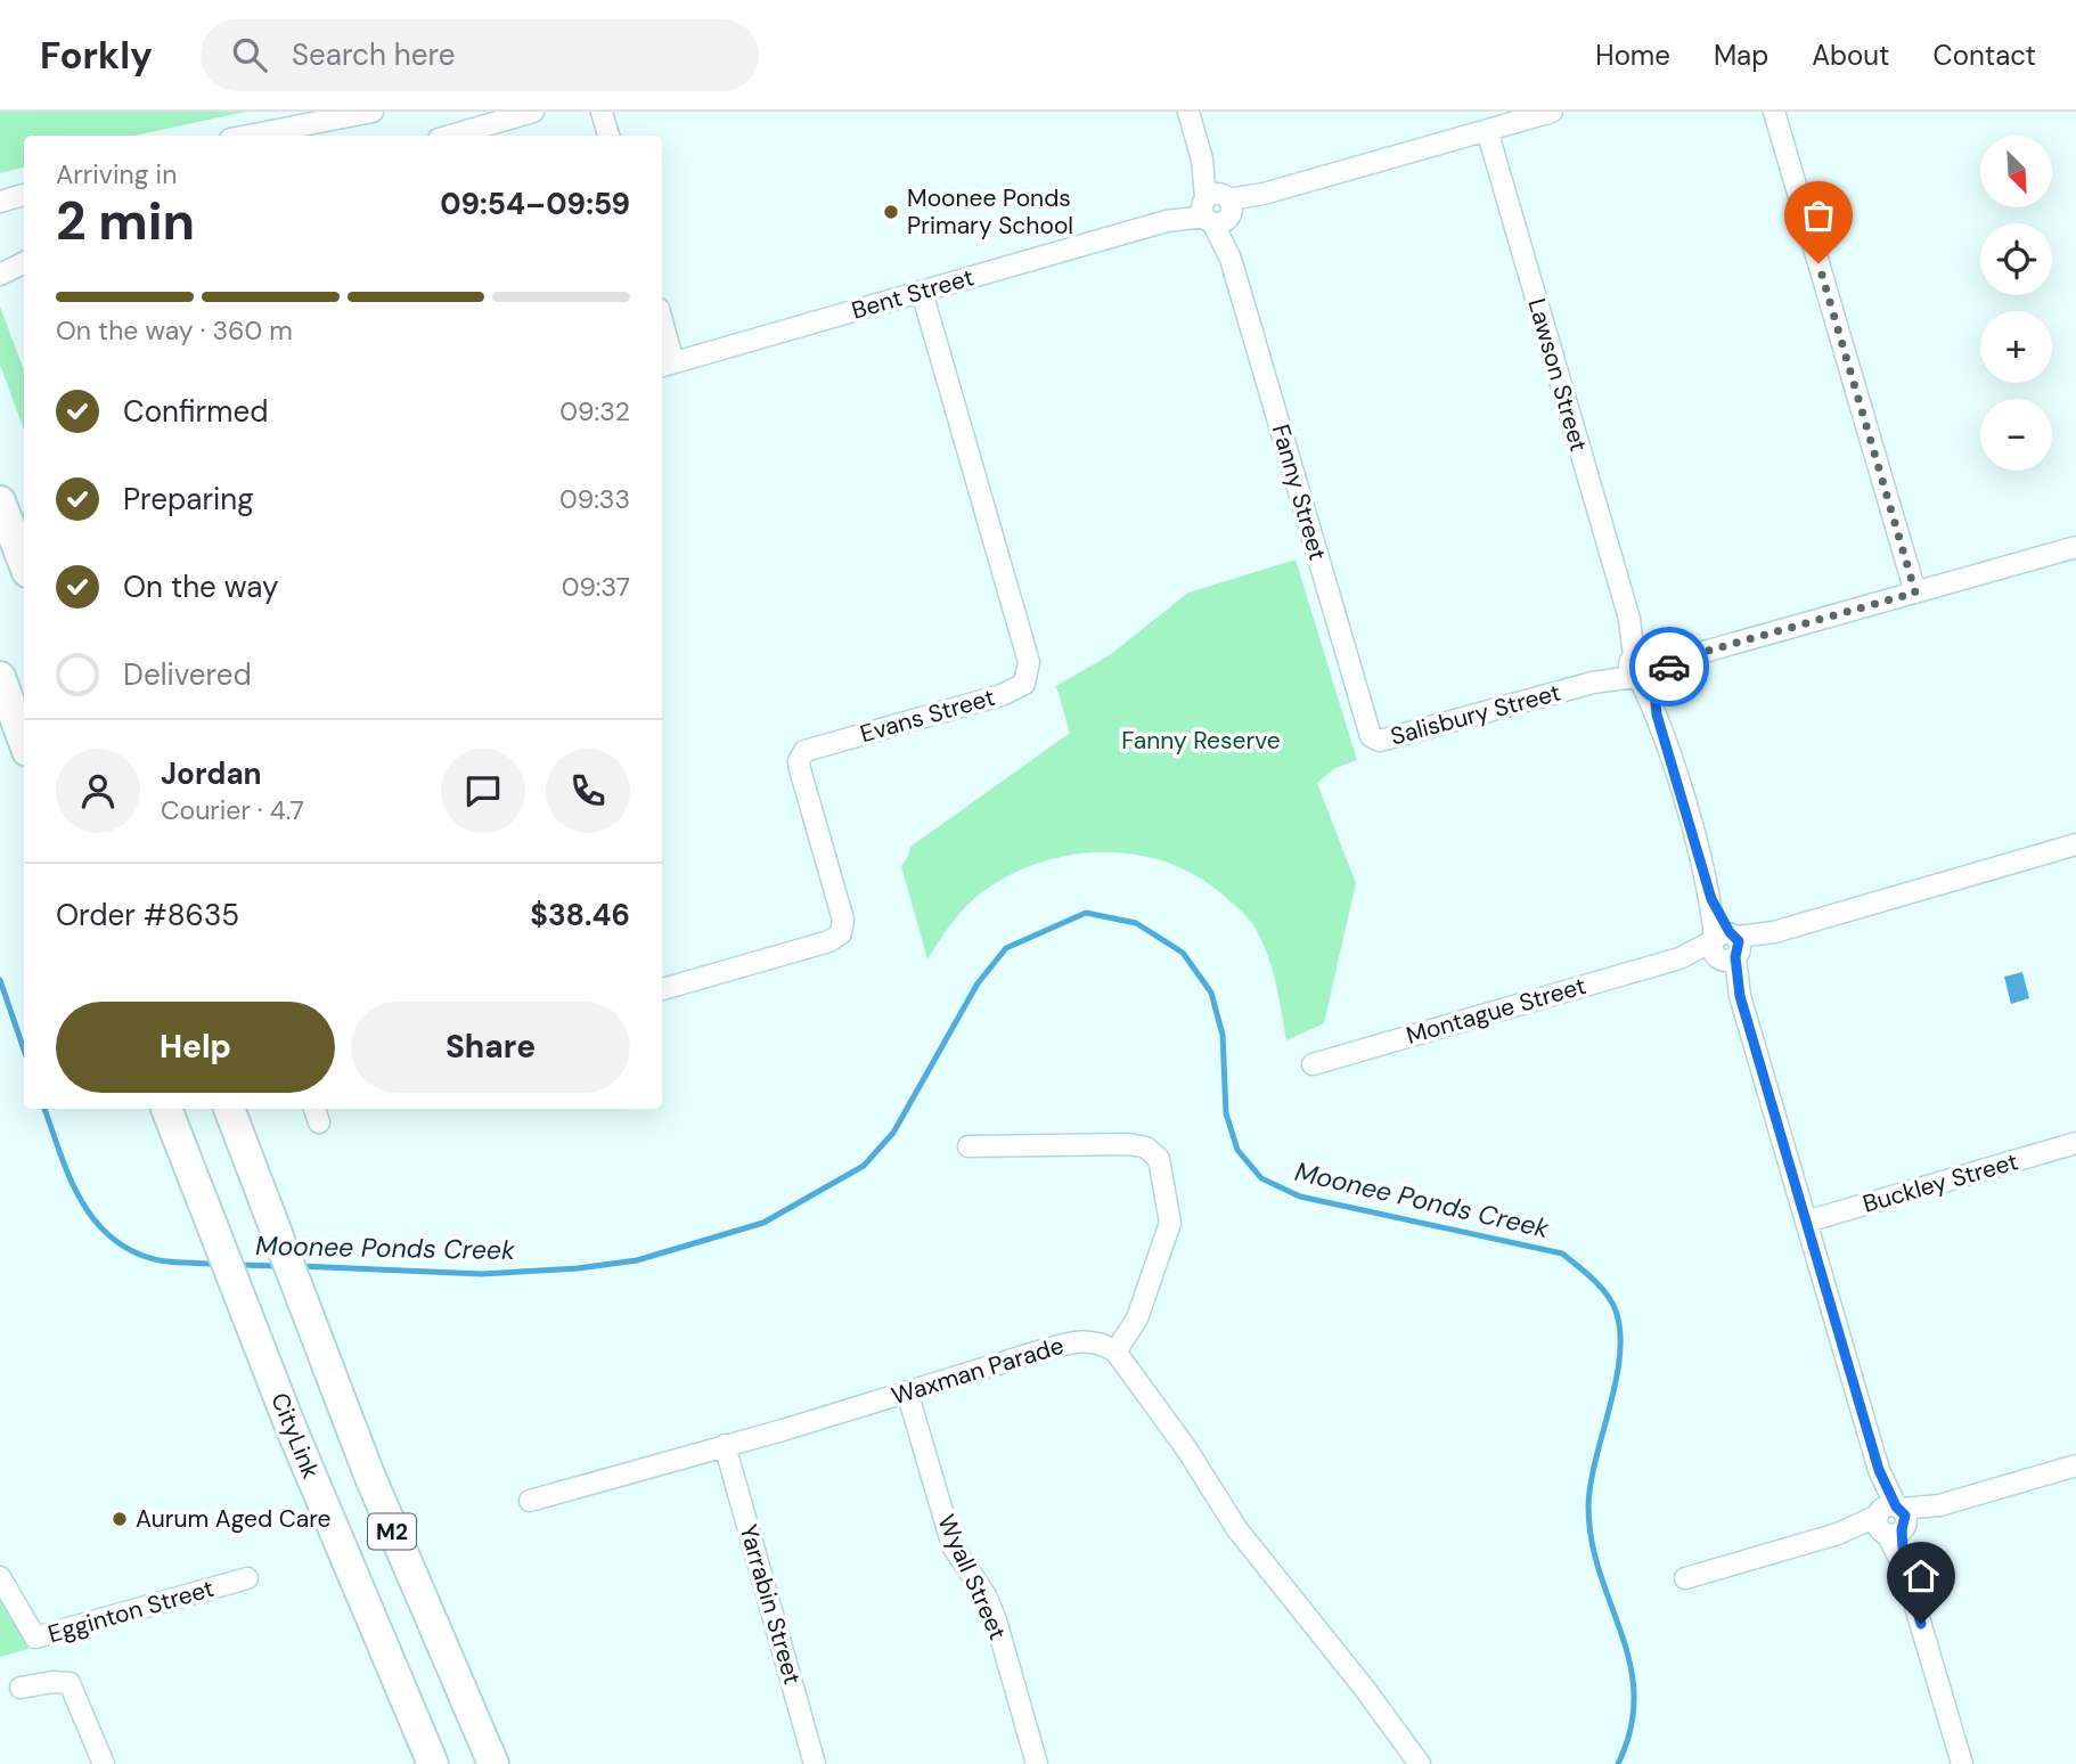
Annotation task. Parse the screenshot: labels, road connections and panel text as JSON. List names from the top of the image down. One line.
{"streets":{"highway":["CityLink","M2"],"street":["Bent Street","Lawson Street","Fanny Street","Salisbury Street","Evans Street","Montague Street","Buckley Street","Waxman Parade","Wyall Street","Yarrabin Street","Egginton Street"]},"crossings":[["Bent Street","Lawson Street"],["Bent Street","Fanny Street"],["Bent Street","Evans Street"],["Lawson Street","Salisbury Street"],["Lawson Street","Montague Street"],["Lawson Street","Buckley Street"],["Fanny Street","Salisbury Street"],["Waxman Parade","Wyall Street"],["Waxman Parade","Yarrabin Street"]],"water":["Moonee Ponds Creek"],"parks":["Fanny Reserve"],"places":["Moonee Ponds Primary School","Aurum Aged Care"],"north":"bottom right","page":{"header":"Forkly","search":"Search here","nav":["Home","Map","About","Contact"],"map_buttons":["+","−"],"heading":["2 min","Arriving in","09:54–09:59"],"panel":["Jordan","Courier · 4.7","Order #8635","$38.46"],"bar":"On the way · 360 m","list":[["Confirmed","09:32"],["Preparing","09:33"],["On the way","09:37"],"Delivered"],"buttons":["Help","Share"]}}
